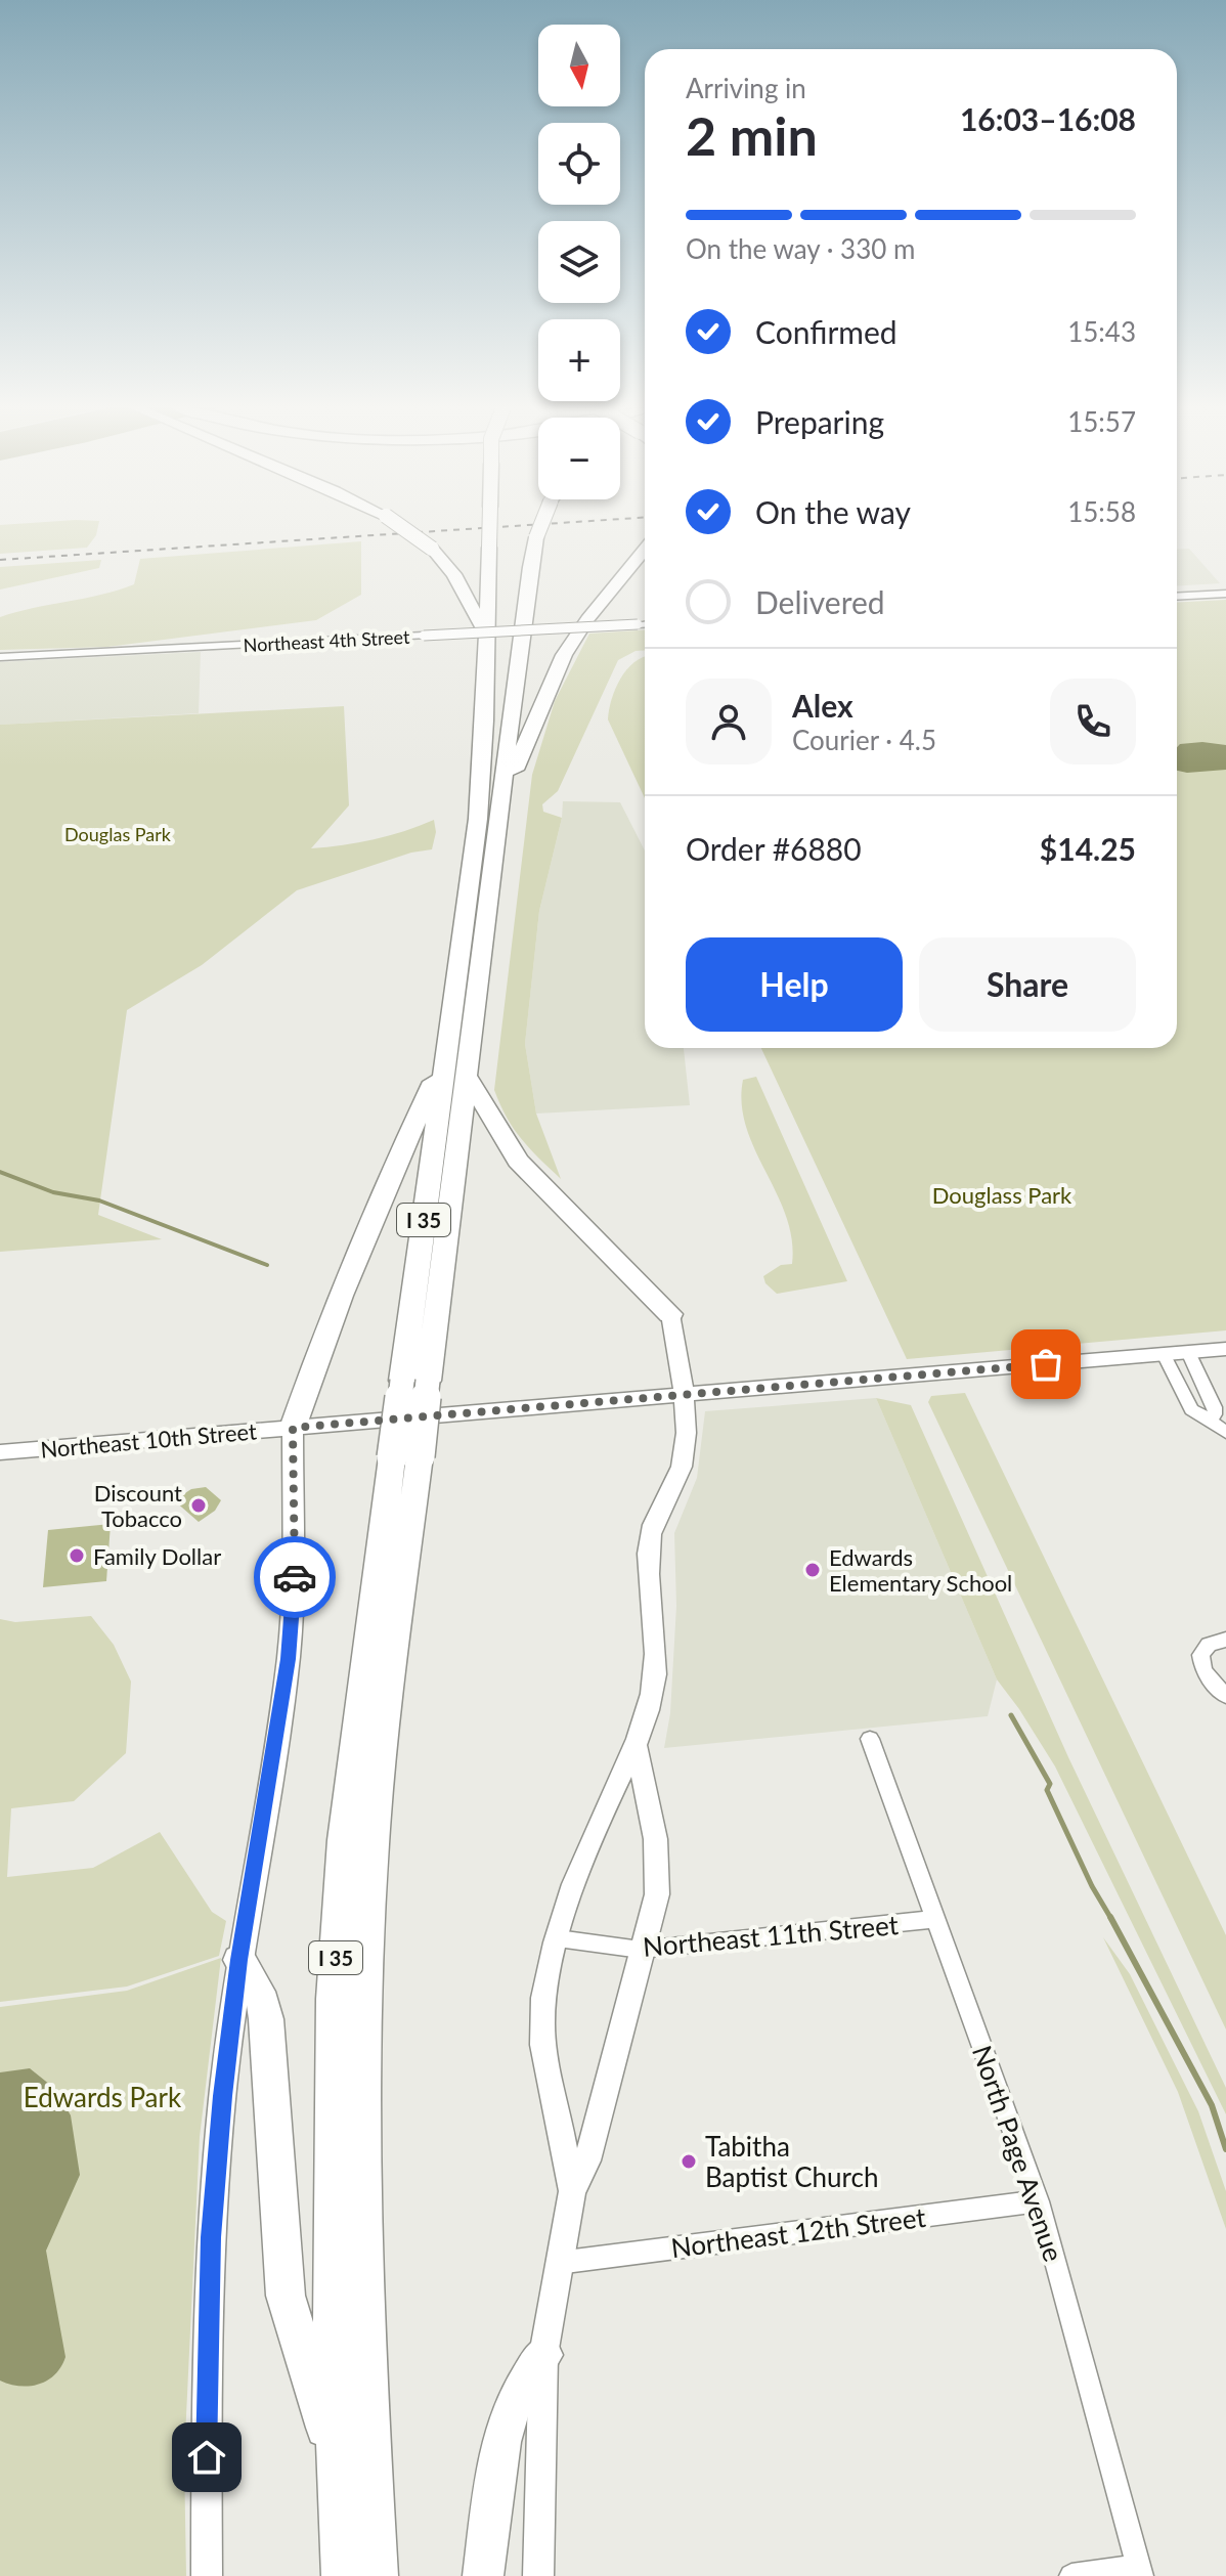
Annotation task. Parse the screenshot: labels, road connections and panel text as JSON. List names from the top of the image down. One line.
{"streets":{"highway":["I 35"],"main road":["Northeast 10th Street"],"street":["Northeast 4th Street","Northeast 11th Street","North Page Avenue","Northeast 12th Street"]},"crossings":[["Northeast 11th Street","North Page Avenue"],["North Page Avenue","Northeast 12th Street"]],"parks":["Douglas Park","Douglass Park","Edwards Park"],"places":["Discount Tobacco","Family Dollar","Edwards Elementary School","Tabitha Baptist Church"],"north":"bottom","page":{"map_buttons":["+","−"],"heading":["2 min","Arriving in","16:03–16:08"],"panel":["Alex","Courier · 4.5","Order #6880","$14.25"],"bar":"On the way · 330 m","list":[["Confirmed","15:43"],["Preparing","15:57"],["On the way","15:58"],"Delivered"],"buttons":["Help","Share"]}}
